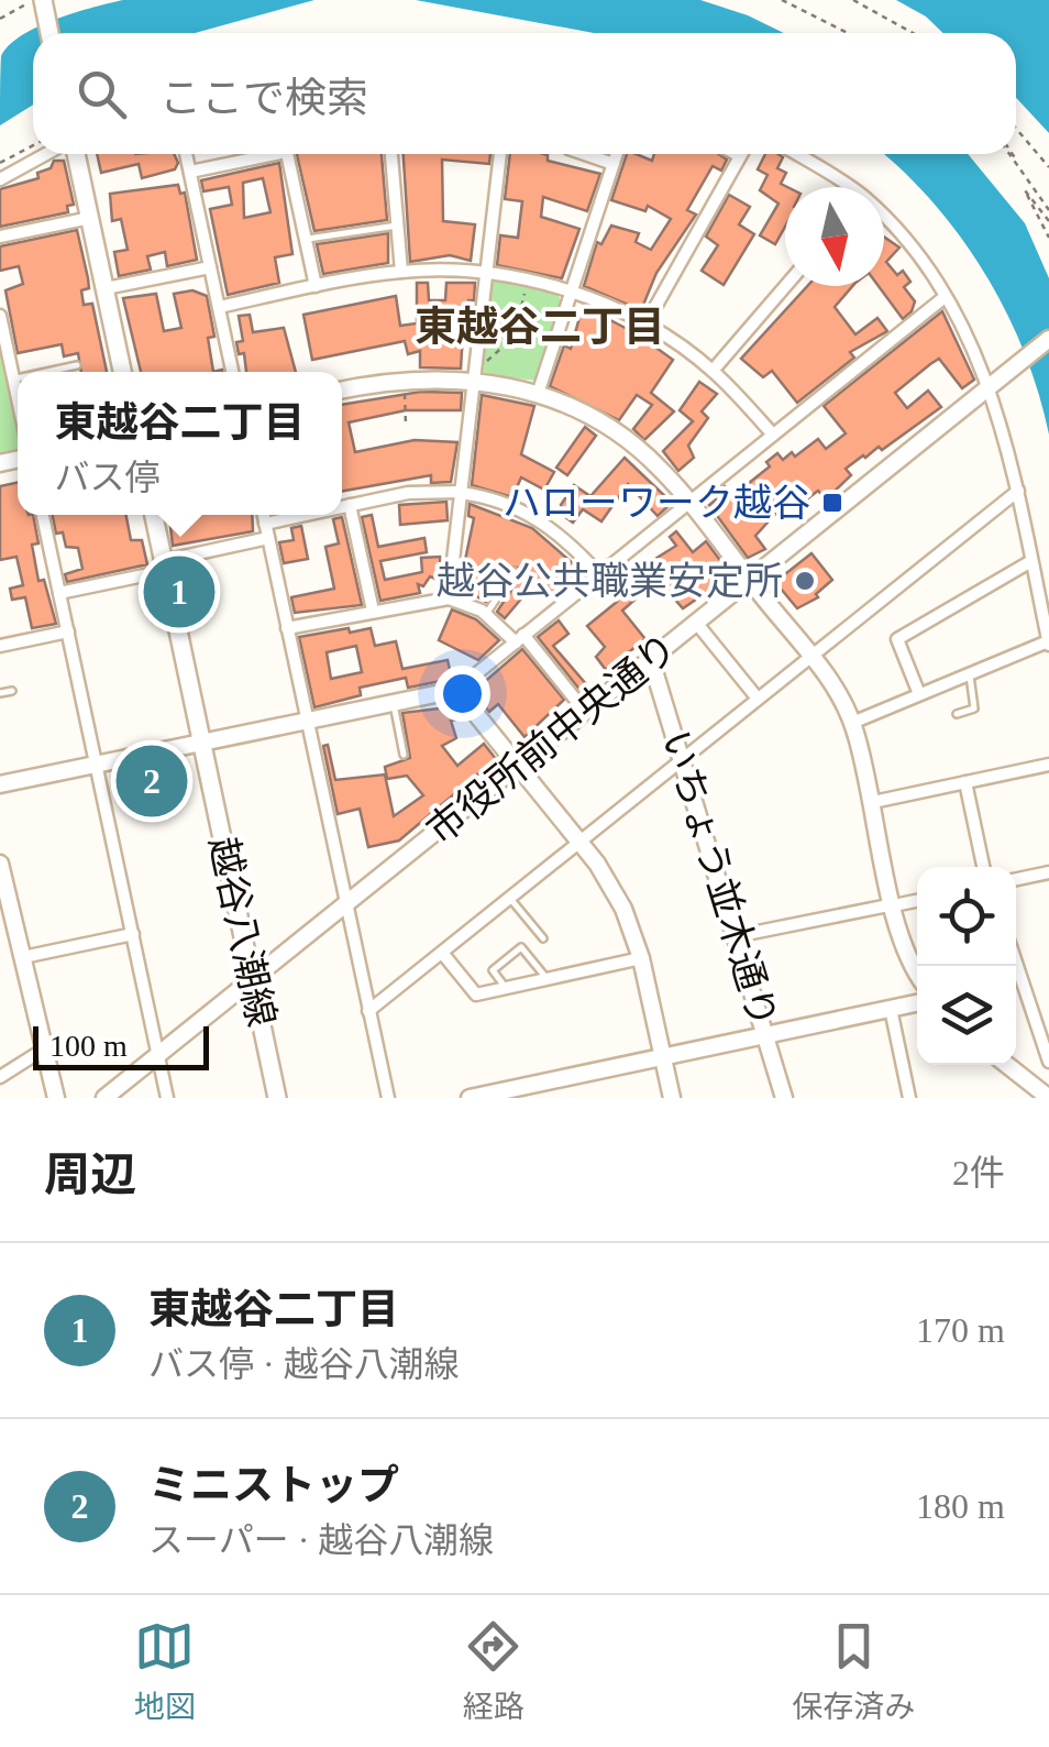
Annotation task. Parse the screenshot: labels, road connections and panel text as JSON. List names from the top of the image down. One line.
{"streets":{"main road":["越谷八潮線"],"street":["市役所前中央通り","いちょう並木通り"]},"crossings":[["市役所前中央通り","いちょう並木通り"],["市役所前中央通り","越谷八潮線"]],"districts":["東越谷二丁目"],"places":{"transit":["ハローワーク越谷"],"other":["越谷公共職業安定所"]},"scale_bar":"100 m","north":"bottom","page":{"search":"ここで検索","popup":["東越谷二丁目","バス停"],"pins":["1","2"],"scale":"100 m","heading":["周辺","2件"],"list":[{"mark":"1","name":"東越谷二丁目","note":"バス停 · 越谷八潮線","value":"170 m"},{"mark":"2","name":"ミニストップ","note":"スーパー · 越谷八潮線","value":"180 m"}],"nav":["地図","経路","保存済み"]}}
